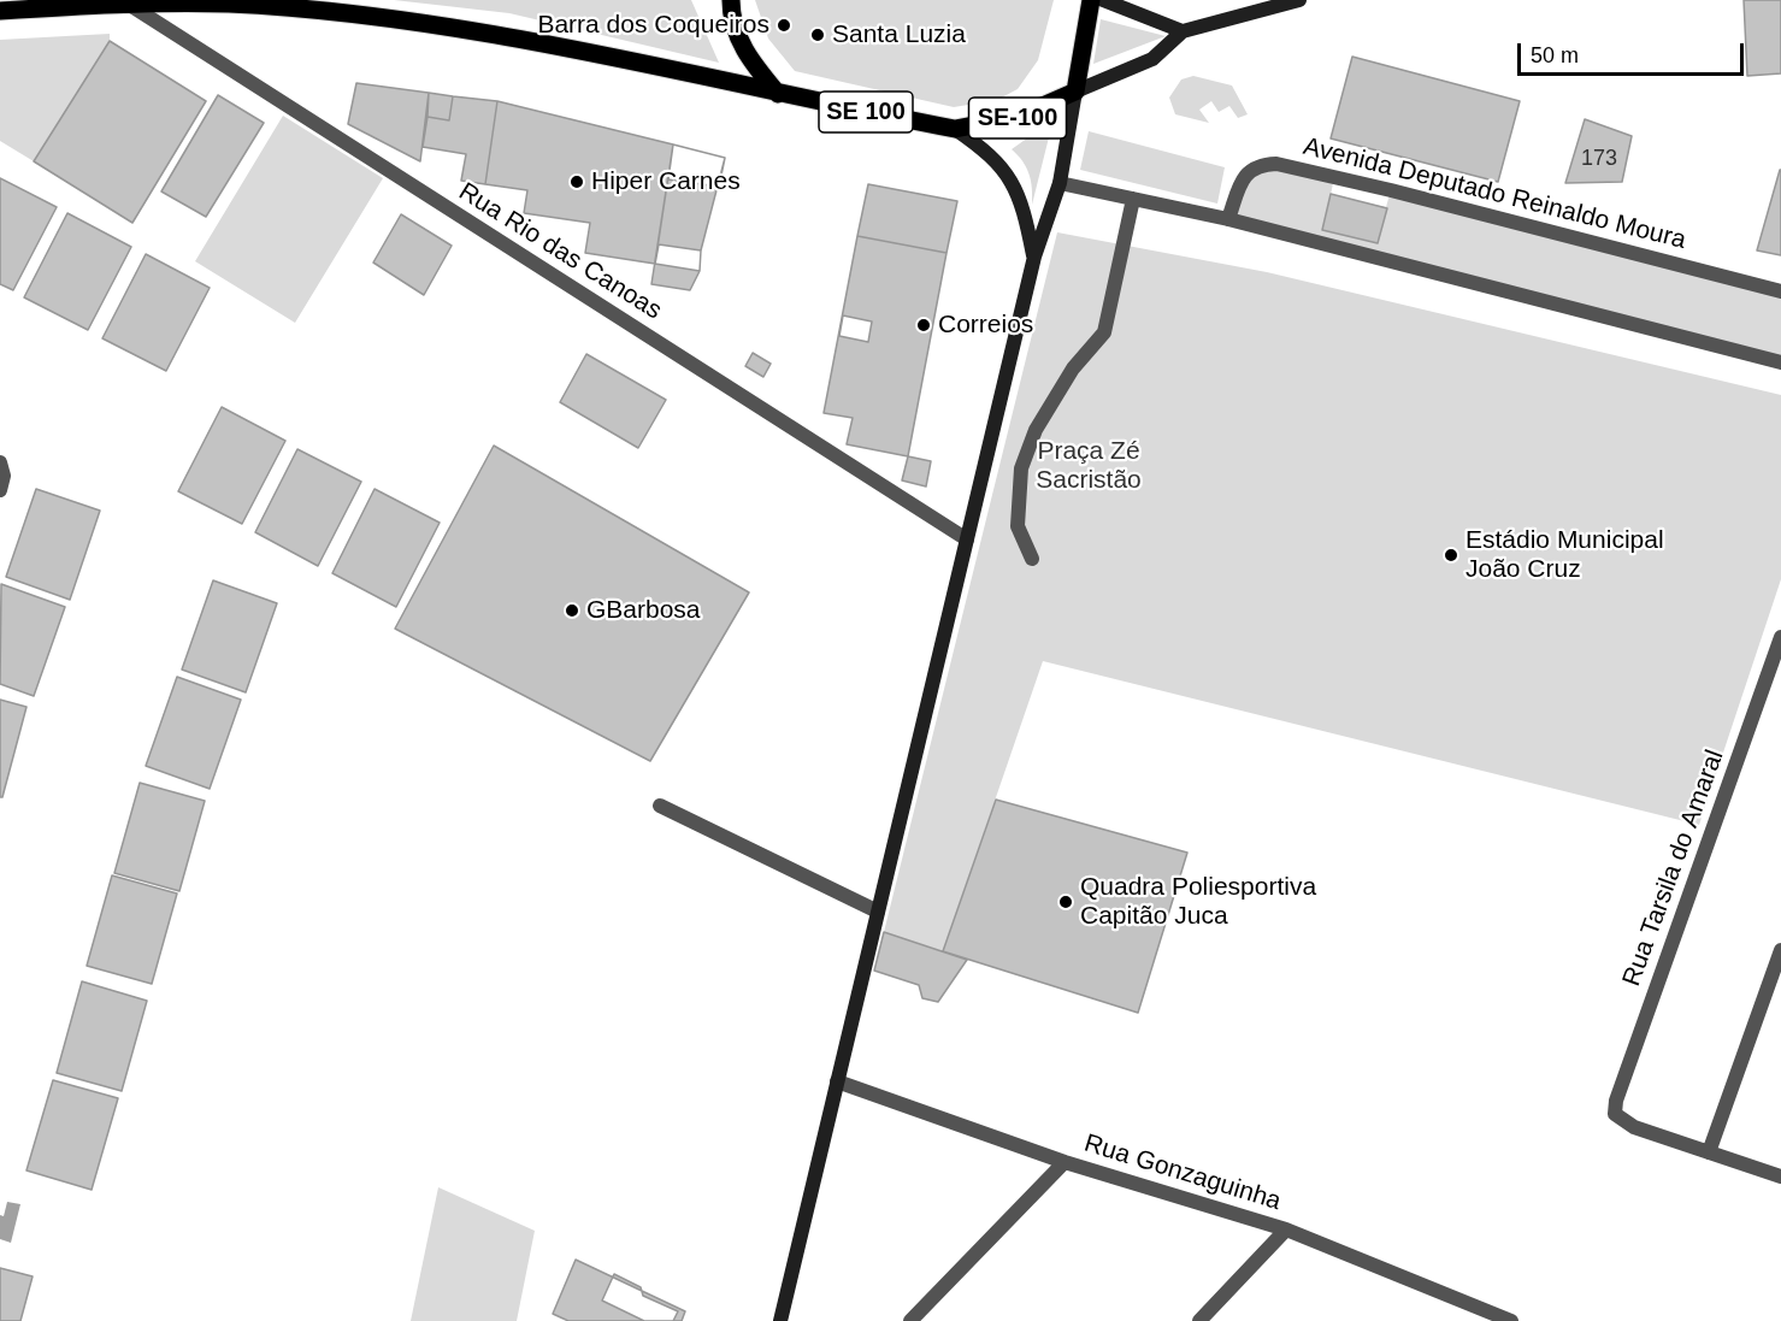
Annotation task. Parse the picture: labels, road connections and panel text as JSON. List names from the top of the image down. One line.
{"streets":{"main road":["SE 100","SE-100"],"street":["Avenida Deputado Reinaldo Moura","Rua Rio das Canoas","Rua Tarsila do Amaral","Rua Gonzaguinha"]},"crossings":[["SE 100","SE-100"],["SE 100","Rua Rio das Canoas"]],"parks":["Praça Zé Sacristão"],"places":["Barra dos Coqueiros","Santa Luzia","Hiper Carnes","Correios","Estádio Municipal João Cruz","GBarbosa","Quadra Poliesportiva Capitão Juca"],"house_numbers":["173"],"scale_bar":"50 m"}
